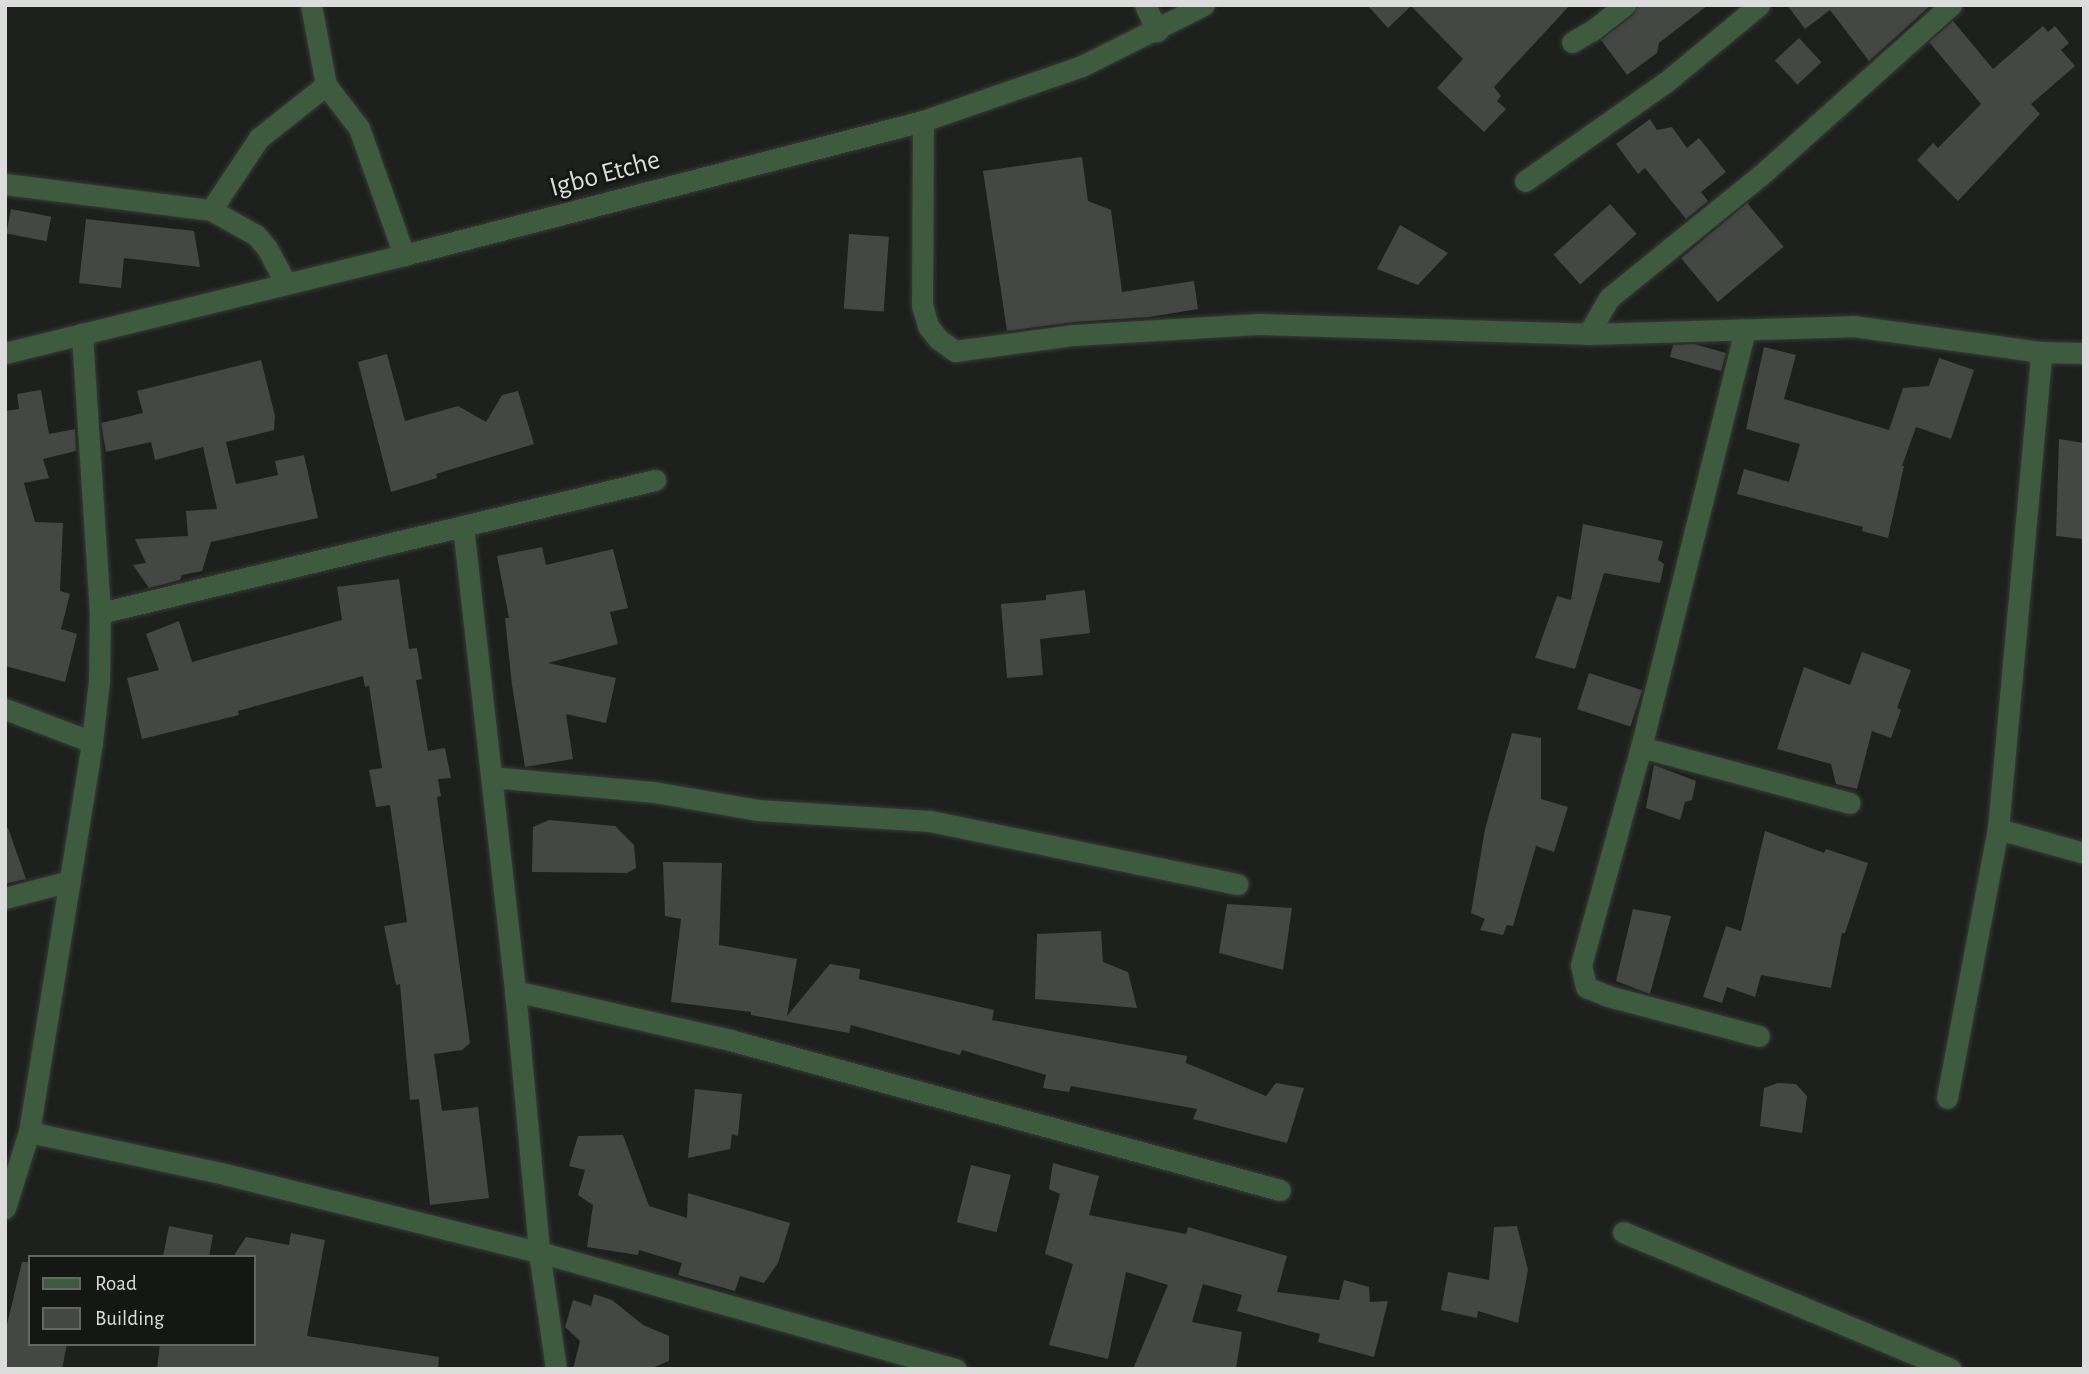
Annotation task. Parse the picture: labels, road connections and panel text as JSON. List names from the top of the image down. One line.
{"streets":{"street":["Igbo Etche"]},"legend":["Road","Building"]}
